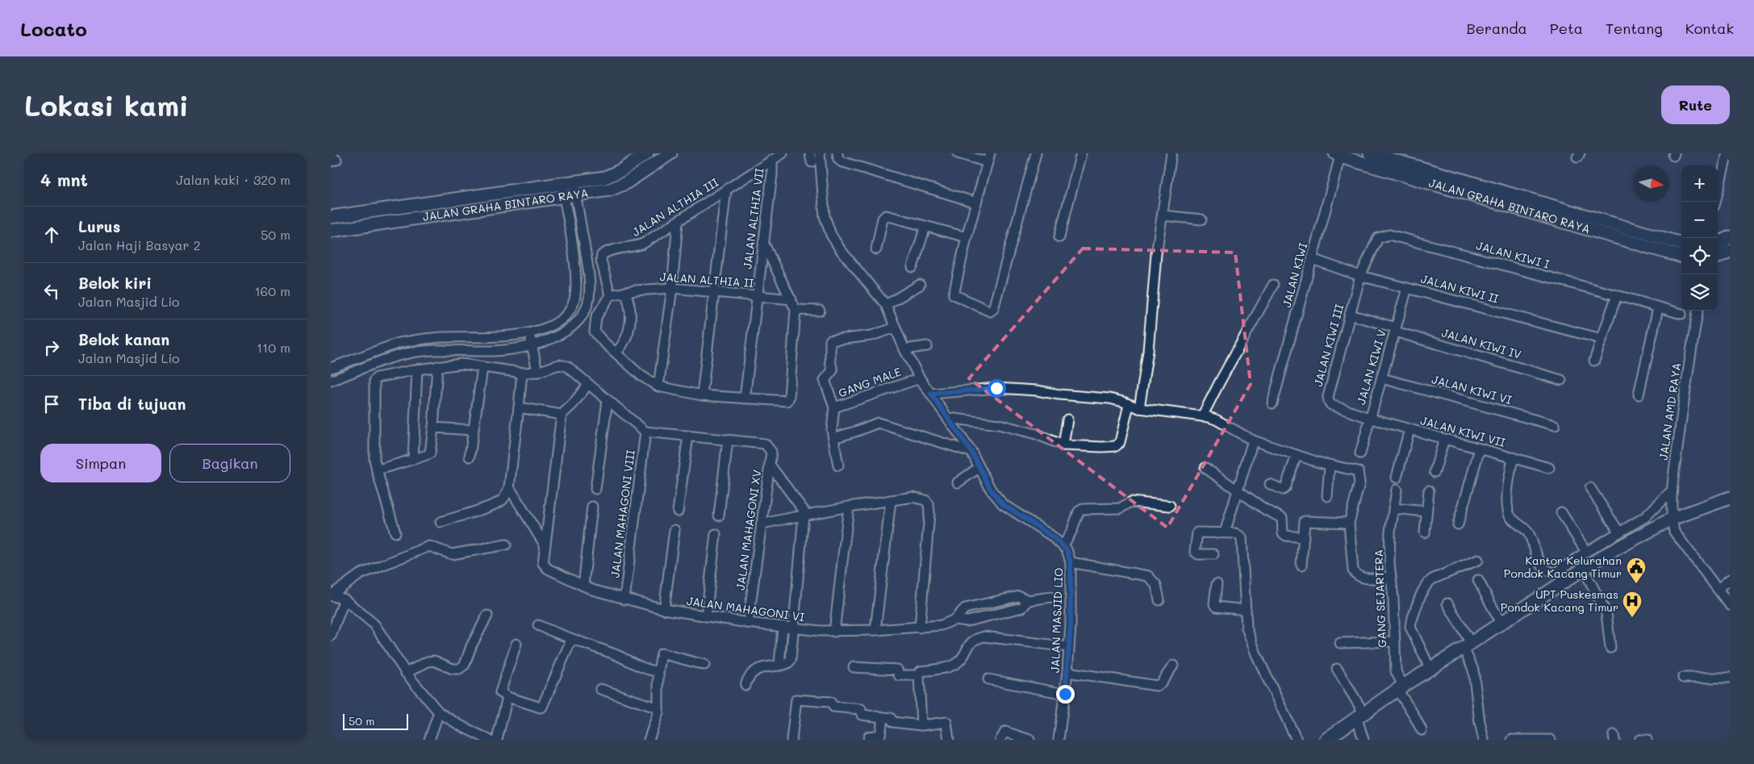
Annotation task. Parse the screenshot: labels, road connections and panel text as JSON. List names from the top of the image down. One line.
{"streets":{"main road":["JALAN GRAHA BINTARO RAYA"],"street":["JALAN ALTHIA III","JALAN ALTHIA VII","JALAN KIWI I","JALAN KIWI","JALAN ALTHIA II","JALAN KIWI II","JALAN KIWI IV","JALAN KIWI III","JALAN KIWI V","GANG MALE","JALAN KIWI VI","JALAN AMD RAYA","JALAN KIWI VII","JALAN MAHAGONI VIII","JALAN MAHAGONI XV","GANG SEJARTERA","JALAN MAHAGONI VI","JALAN MASJID LIO"]},"crossings":[["JALAN GRAHA BINTARO RAYA","JALAN KIWI"],["JALAN ALTHIA III","JALAN ALTHIA VII"],["JALAN ALTHIA III","JALAN ALTHIA II"],["JALAN ALTHIA VII","JALAN ALTHIA II"],["JALAN KIWI I","JALAN KIWI II"],["JALAN KIWI I","JALAN KIWI III"],["JALAN KIWI","JALAN KIWI II"],["JALAN KIWI II","JALAN KIWI III"],["JALAN KIWI II","JALAN KIWI V"],["JALAN KIWI IV","JALAN KIWI III"],["JALAN KIWI IV","JALAN KIWI V"],["JALAN KIWI III","JALAN KIWI V"],["JALAN KIWI III","JALAN KIWI VII"],["JALAN KIWI V","JALAN KIWI VI"],["JALAN KIWI V","JALAN KIWI VII"],["JALAN MAHAGONI VIII","JALAN MAHAGONI VI"],["JALAN MAHAGONI XV","JALAN MAHAGONI VI"]],"places":{"public building":["Kantor Kelurahan Pondok Kacang Timur"],"hospital":["UPT Puskesmas Pondok Kacang Timur"]},"scale_bar":"50 m","north":"right","page":{"header":"Locato","nav":["Beranda","Peta","Tentang","Kontak"],"buttons":["Rute",["Simpan","Bagikan"]],"title":"Lokasi kami","heading":["4 mnt","Jalan kaki · 320 m"],"map_buttons":["+","−"],"list":[["Lurus","Jalan Haji Basyar 2","50 m"],["Belok kiri","Jalan Masjid Lio","160 m"],["Belok kanan","Jalan Masjid Lio","110 m"],"Tiba di tujuan"],"scale":"50 m"}}
